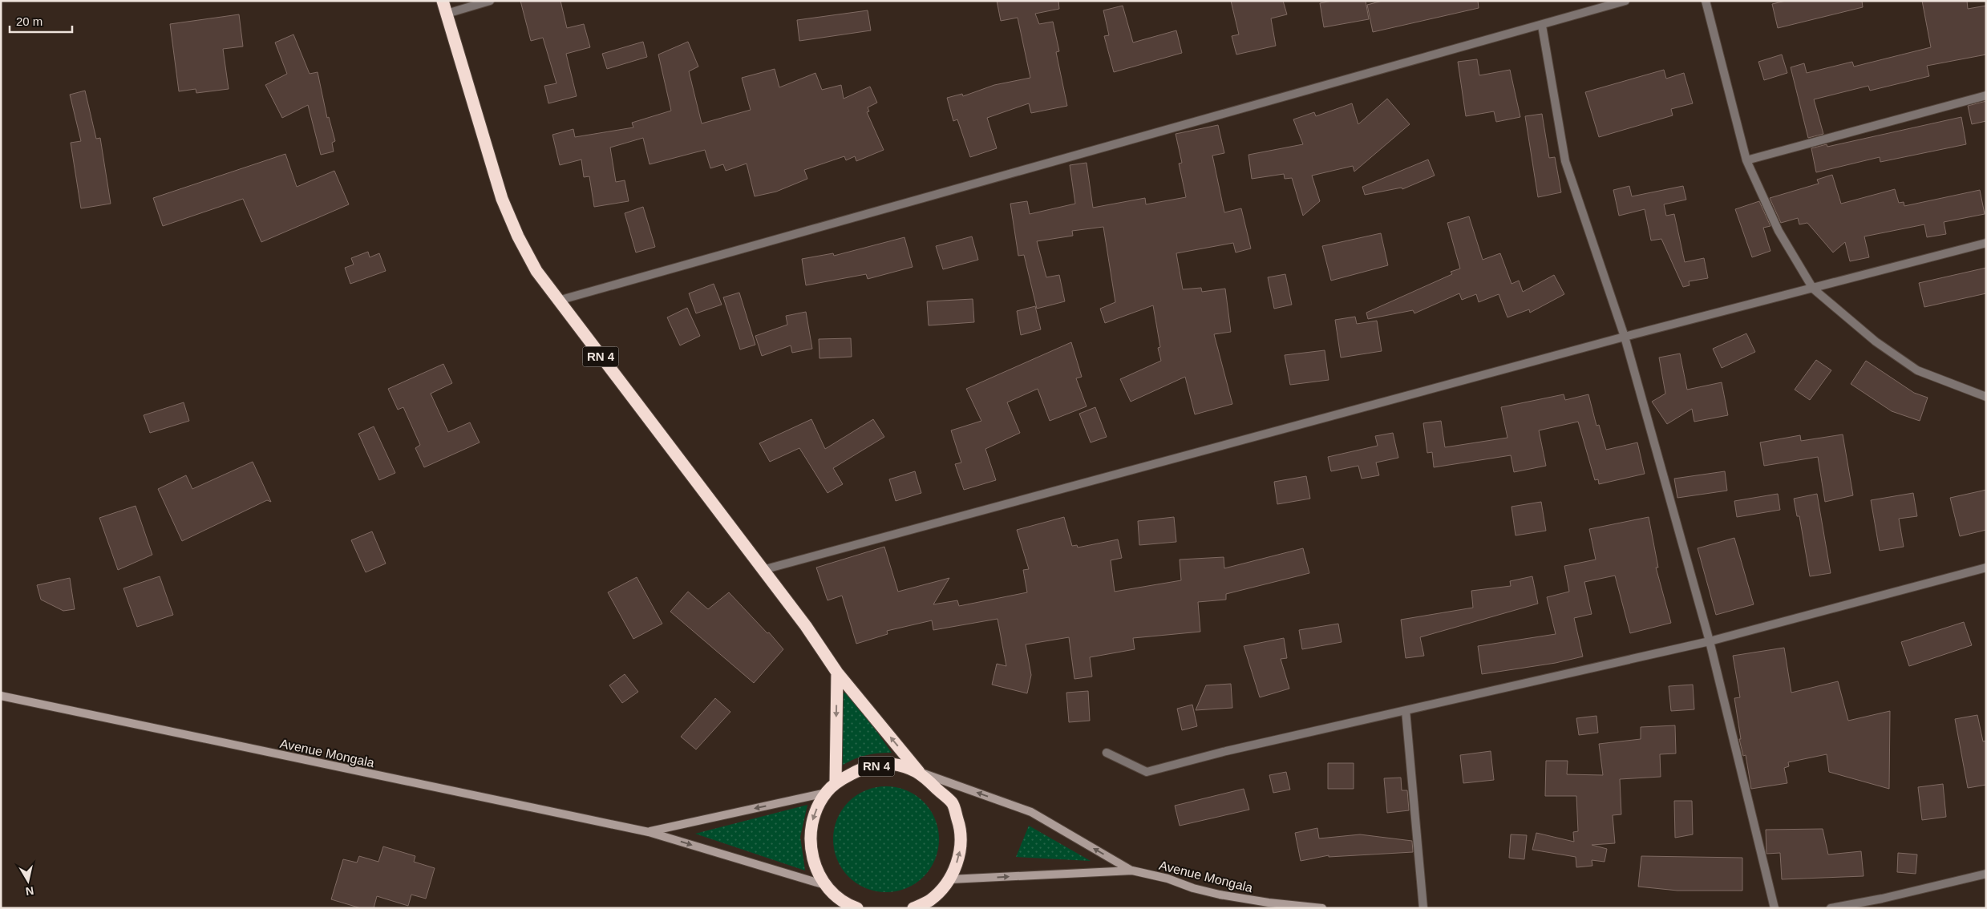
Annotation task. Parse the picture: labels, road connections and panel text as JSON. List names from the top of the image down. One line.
{"streets":{"highway":["RN 4"],"street":["Avenue Mongala"]},"crossings":[["RN 4","Avenue Mongala"]],"scale_bar":"20 m","north":"bottom"}
